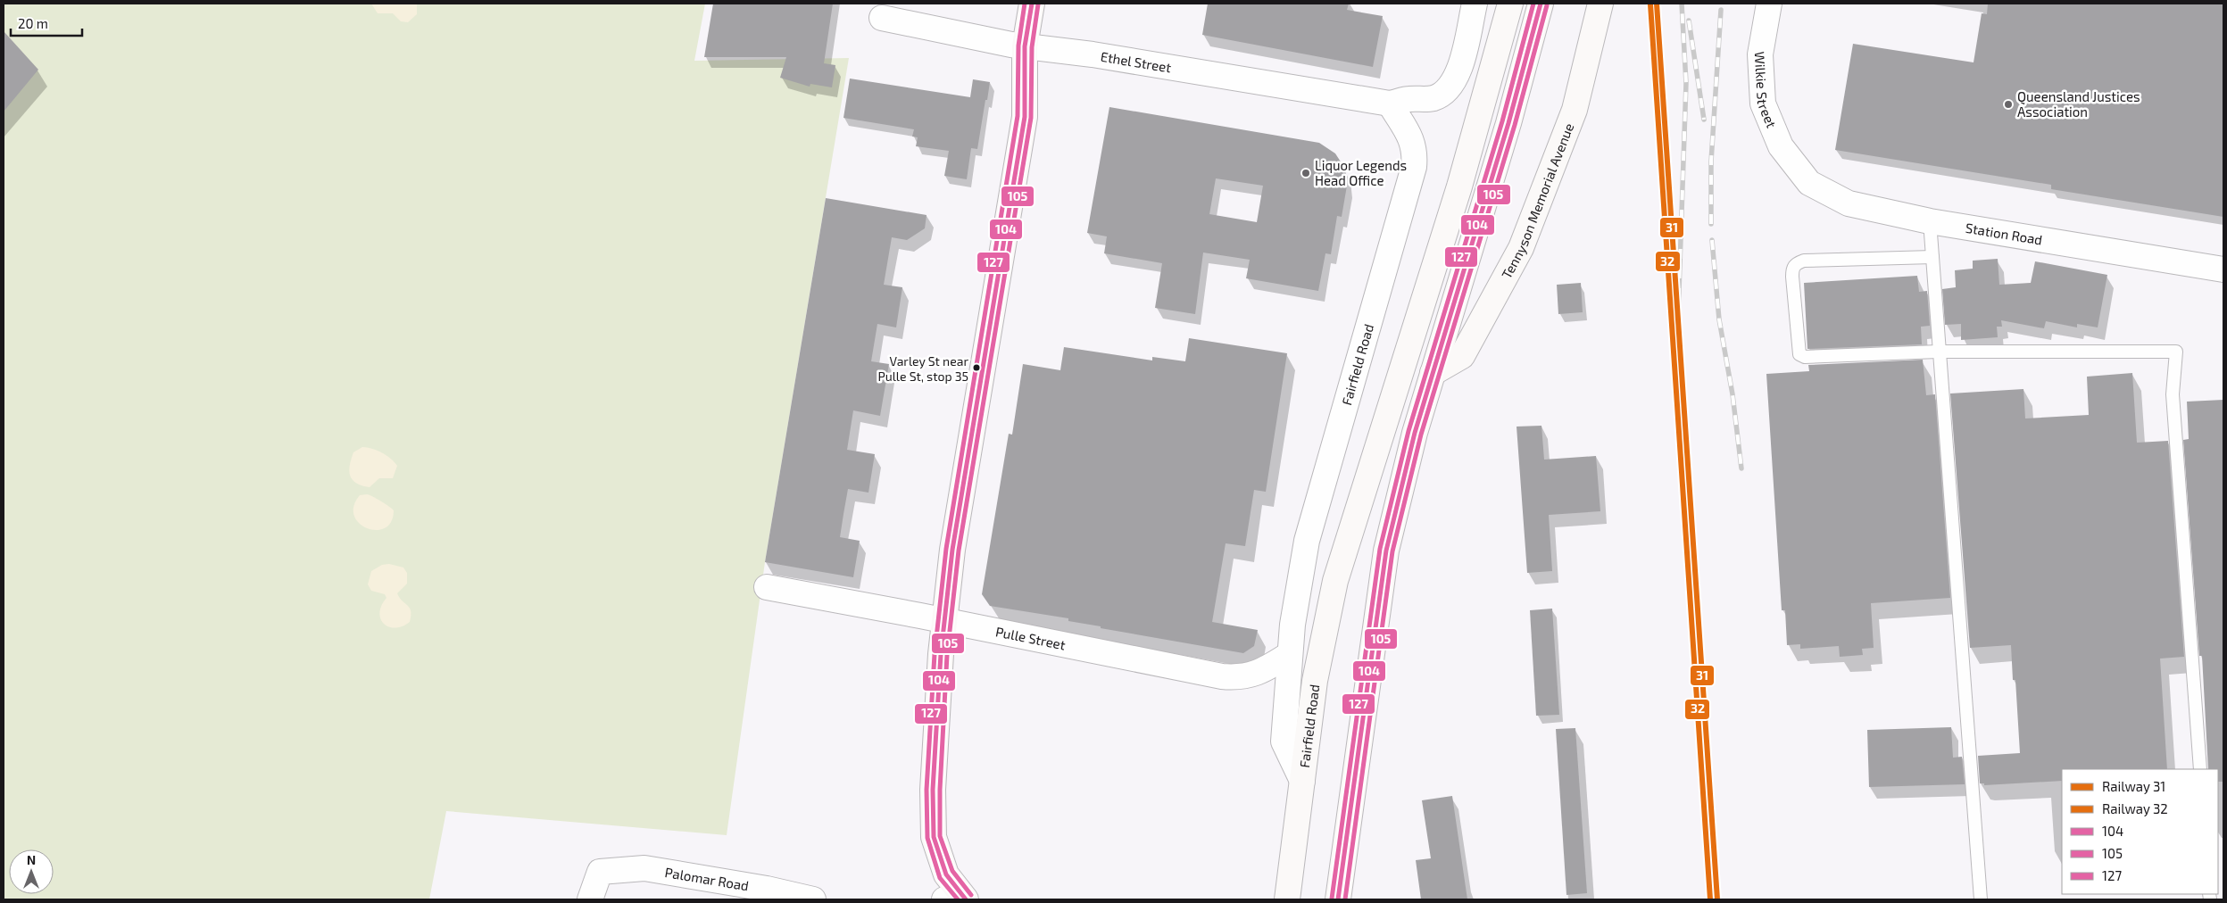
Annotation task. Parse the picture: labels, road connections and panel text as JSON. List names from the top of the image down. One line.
{"streets":{"main road":["Tennyson Memorial Avenue","Fairfield Road"],"street":["Ethel Street","Wilkie Street","Station Road","Pulle Street","Palomar Road"]},"crossings":[["Ethel Street","Fairfield Road"],["Wilkie Street","Station Road"],["Fairfield Road","Pulle Street"]],"places":["Queensland Justices Association","Liquor Legends Head Office","Varley St near Pulle St, stop 35"],"lines":["rail line 31","transit line 104","transit line 127","rail line 32","transit line 105"],"legend":["Railway 31","Railway 32","104","105","127"],"scale_bar":"20 m","north":"top"}
